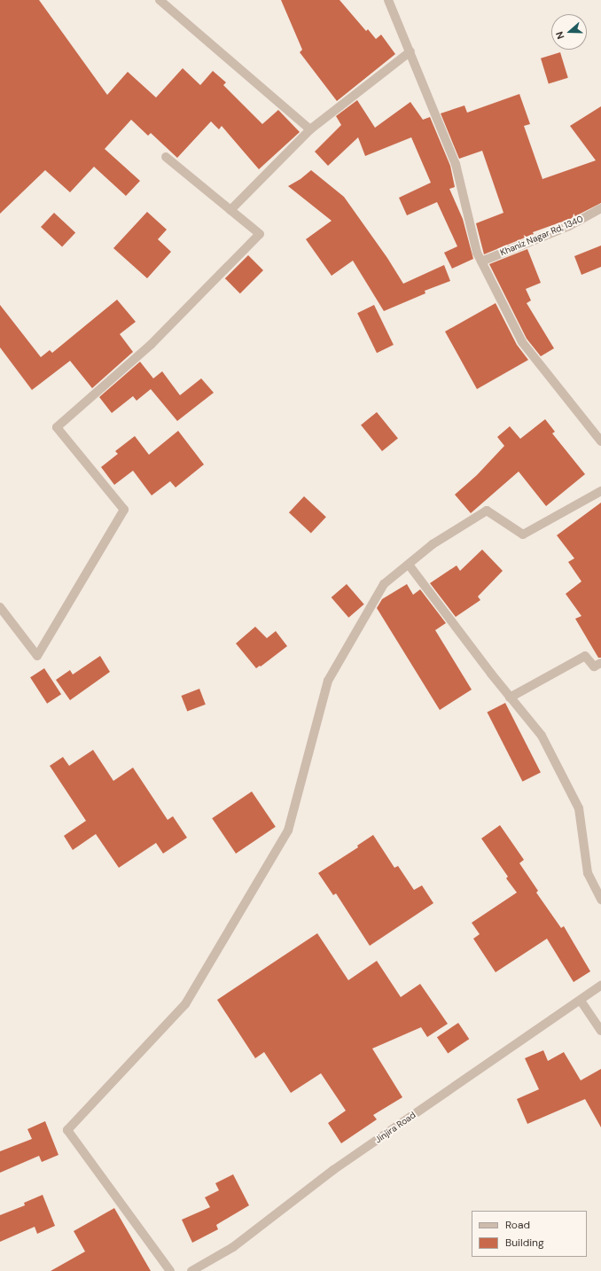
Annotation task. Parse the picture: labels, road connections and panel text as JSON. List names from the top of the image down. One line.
{"streets":{"street":["Khaniz Nagar Rd, 1340","Jinjira Road"]},"legend":["Road","Building"],"north":"left"}
